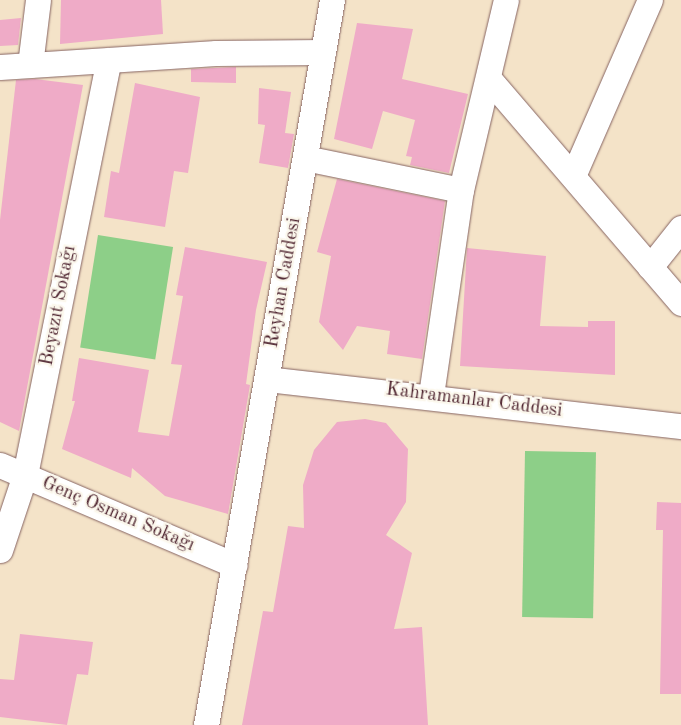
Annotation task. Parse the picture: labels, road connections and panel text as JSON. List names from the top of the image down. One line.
{"streets":{"street":["Reyhan Caddesi","Beyazıt Sokağı","Kahramanlar Caddesi","Genç Osman Sokağı"]},"crossings":[["Reyhan Caddesi","Kahramanlar Caddesi"],["Reyhan Caddesi","Genç Osman Sokağı"],["Beyazıt Sokağı","Genç Osman Sokağı"]]}
